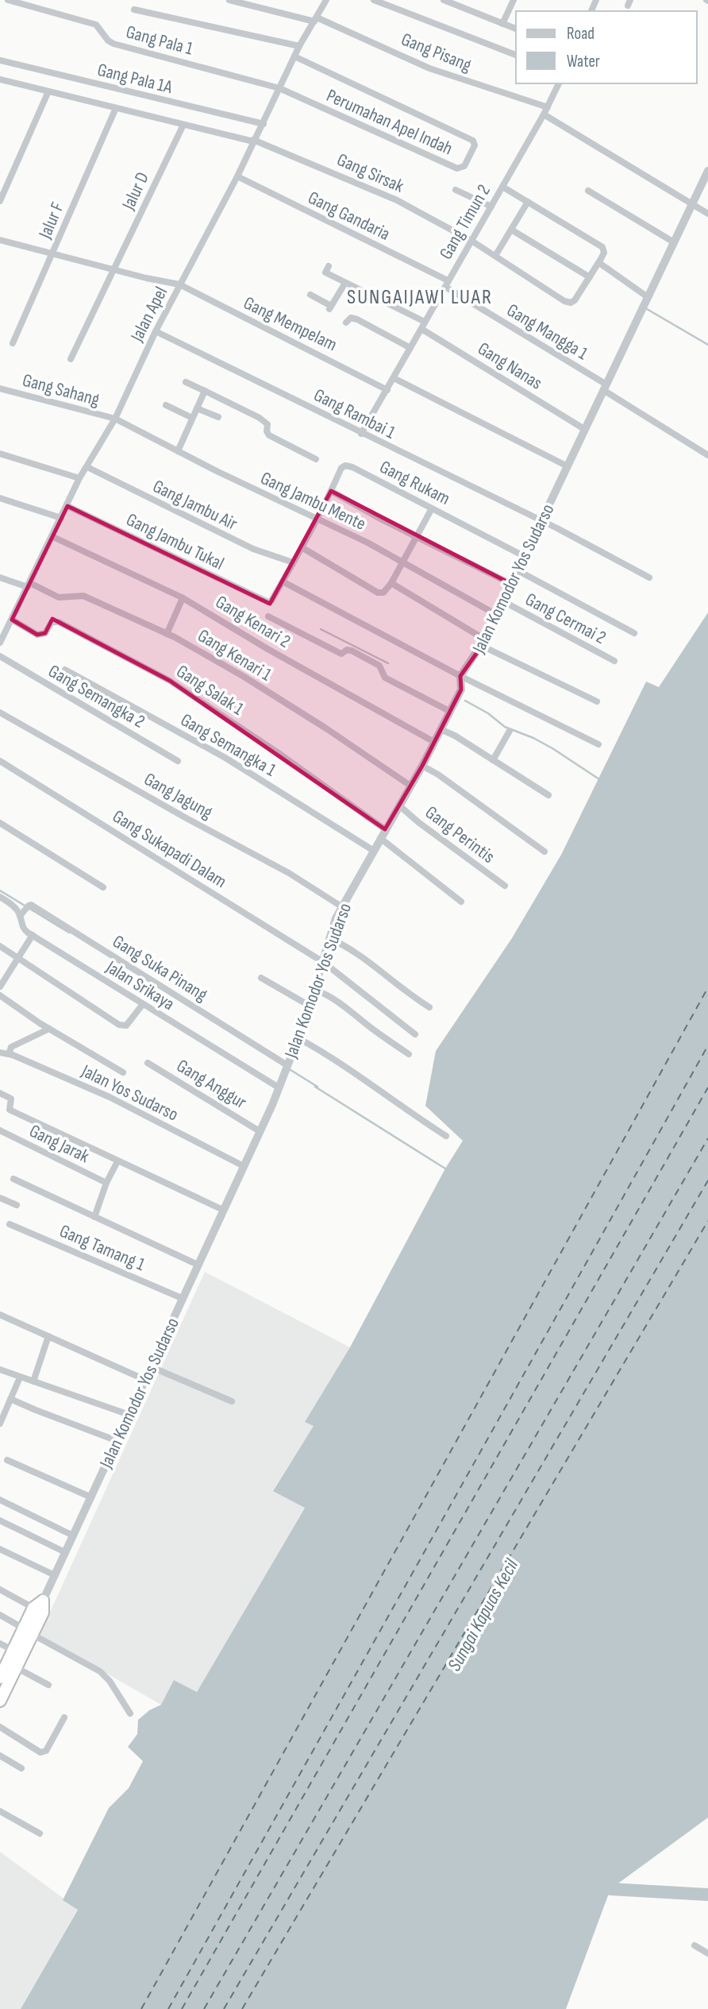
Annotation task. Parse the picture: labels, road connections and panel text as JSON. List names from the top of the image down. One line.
{"streets":{"highway":["Jalan Komodor Yos Sudarso"],"street":["Gang Pala 1","Gang Pisang","Gang Pala 1A","Perumahan Apel Indah","Gang Sirsak","Jalur D","Gang Gandaria","Jalur F","Gang Timun 2","Jalan Apel","Gang Mempelam","Gang Mangga 1","Gang Nanas","Gang Sahang","Gang Rambai 1","Gang Rukam","Gang Jambu Mente","Gang Jambu Air","Gang Jambu Tukal","Gang Cermai 2","Gang Kenari 2","Gang Kenari 1","Gang Salak 1","Gang Semangka 2","Gang Semangka 1","Gang Jagung","Gang Perintis","Gang Sukapadi Dalam","Gang Suka Pinang","Jalan Srikaya","Gang Anggur","Jalan Yos Sudarso","Gang Jarak","Gang Tamang 1"]},"crossings":[["Gang Pala 1","Perumahan Apel Indah"],["Gang Pala 1","Jalan Apel"],["Gang Pisang","Gang Timun 2"],["Gang Pisang","Jalan Apel"],["Gang Pala 1A","Jalan Apel"],["Perumahan Apel Indah","Jalan Apel"],["Gang Sirsak","Jalur D"],["Gang Sirsak","Jalur F"],["Gang Sirsak","Gang Timun 2"],["Gang Sirsak","Jalan Apel"],["Gang Gandaria","Gang Timun 2"],["Gang Gandaria","Jalan Apel"],["Gang Gandaria","Gang Mangga 1"],["Gang Timun 2","Gang Mempelam"],["Gang Timun 2","Gang Mangga 1"],["Gang Timun 2","Gang Nanas"],["Gang Timun 2","Gang Rambai 1"],["Jalan Apel","Gang Mempelam"],["Jalan Apel","Gang Sahang"],["Jalan Apel","Gang Rambai 1"],["Jalan Apel","Gang Jambu Mente"],["Jalan Apel","Gang Jambu Air"],["Jalan Apel","Gang Jambu Tukal"],["Jalan Apel","Gang Kenari 2"],["Jalan Apel","Gang Kenari 1"],["Jalan Apel","Gang Salak 1"],["Gang Mangga 1","Jalan Komodor Yos Sudarso"],["Gang Nanas","Jalan Komodor Yos Sudarso"],["Gang Sahang","Gang Jambu Mente"],["Gang Rambai 1","Jalan Komodor Yos Sudarso"],["Gang Rukam","Gang Jambu Mente"],["Gang Rukam","Gang Jambu Air"],["Gang Rukam","Gang Jambu Tukal"],["Gang Rukam","Jalan Komodor Yos Sudarso"],["Gang Jambu Mente","Jalan Komodor Yos Sudarso"],["Jalan Komodor Yos Sudarso","Gang Cermai 2"],["Jalan Komodor Yos Sudarso","Gang Kenari 2"],["Jalan Komodor Yos Sudarso","Gang Kenari 1"],["Jalan Komodor Yos Sudarso","Gang Salak 1"],["Jalan Komodor Yos Sudarso","Gang Semangka 1"],["Jalan Komodor Yos Sudarso","Gang Jagung"],["Jalan Komodor Yos Sudarso","Gang Perintis"],["Jalan Komodor Yos Sudarso","Gang Sukapadi Dalam"],["Jalan Komodor Yos Sudarso","Gang Suka Pinang"],["Jalan Komodor Yos Sudarso","Jalan Srikaya"],["Jalan Komodor Yos Sudarso","Gang Anggur"],["Jalan Komodor Yos Sudarso","Jalan Yos Sudarso"],["Jalan Komodor Yos Sudarso","Gang Tamang 1"],["Gang Suka Pinang","Jalan Srikaya"]],"districts":["SUNGAIJAWI LUAR"],"water":["Sungai Kapuas Kecil"],"legend":["Road","Water"]}
